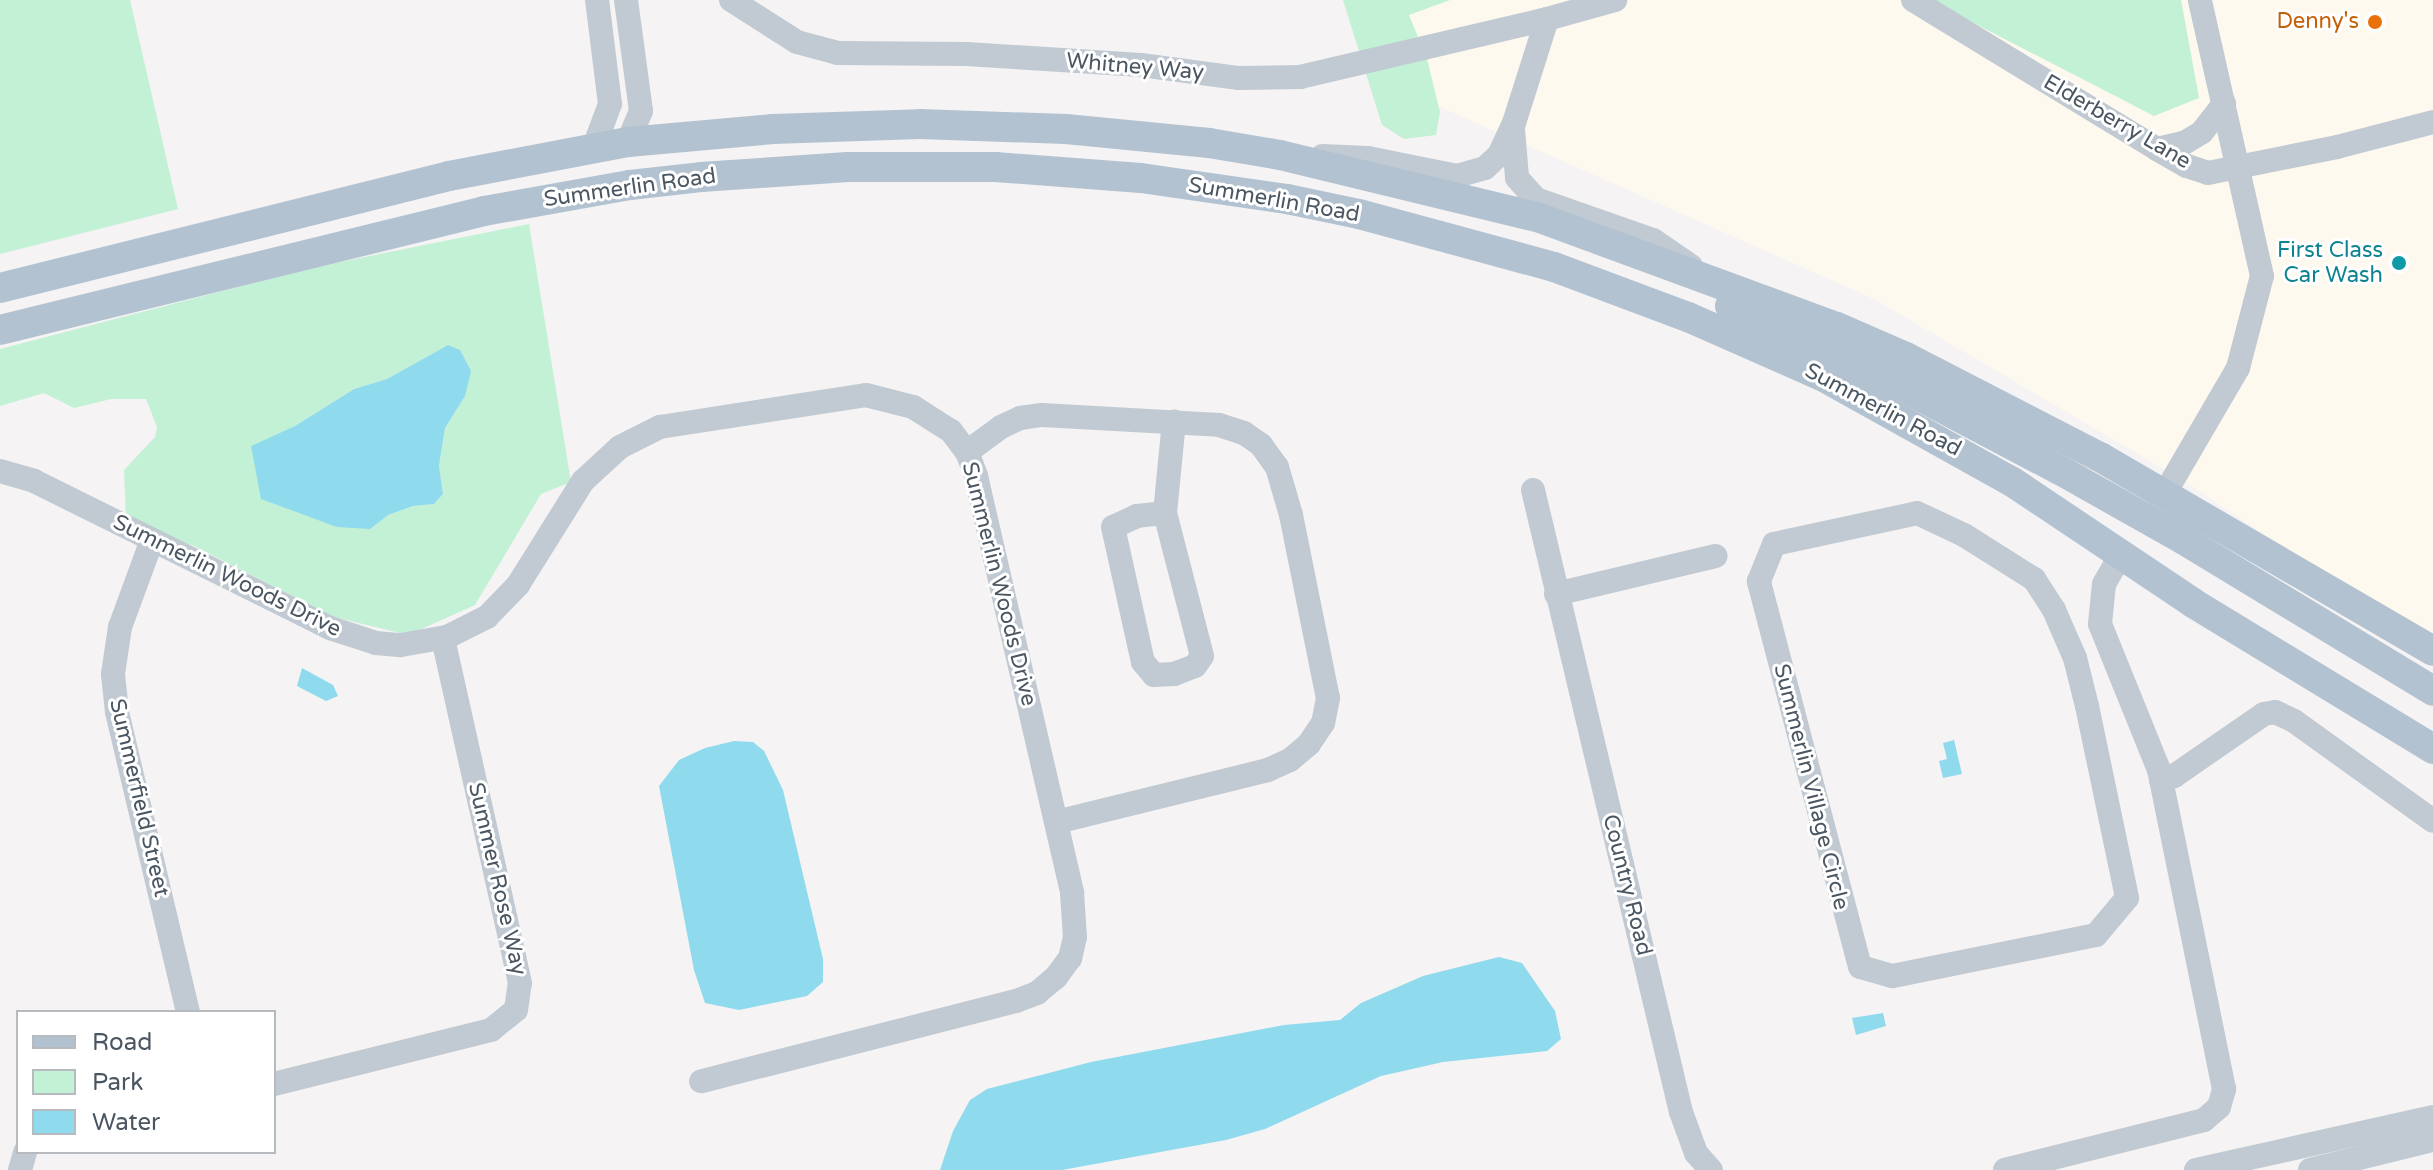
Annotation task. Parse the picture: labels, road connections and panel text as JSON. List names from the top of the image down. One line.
{"streets":{"main road":["Summerlin Road"],"street":["Whitney Way","Elderberry Lane","Summerlin Woods Drive","Summerlin Village Circle","Summerfield Street","Summer Rose Way","Country Road"]},"crossings":[["Summerlin Woods Drive","Summerfield Street"],["Summerlin Woods Drive","Summer Rose Way"]],"places":["Denny's","First Class Car Wash"],"legend":["Road","Park","Water"]}
